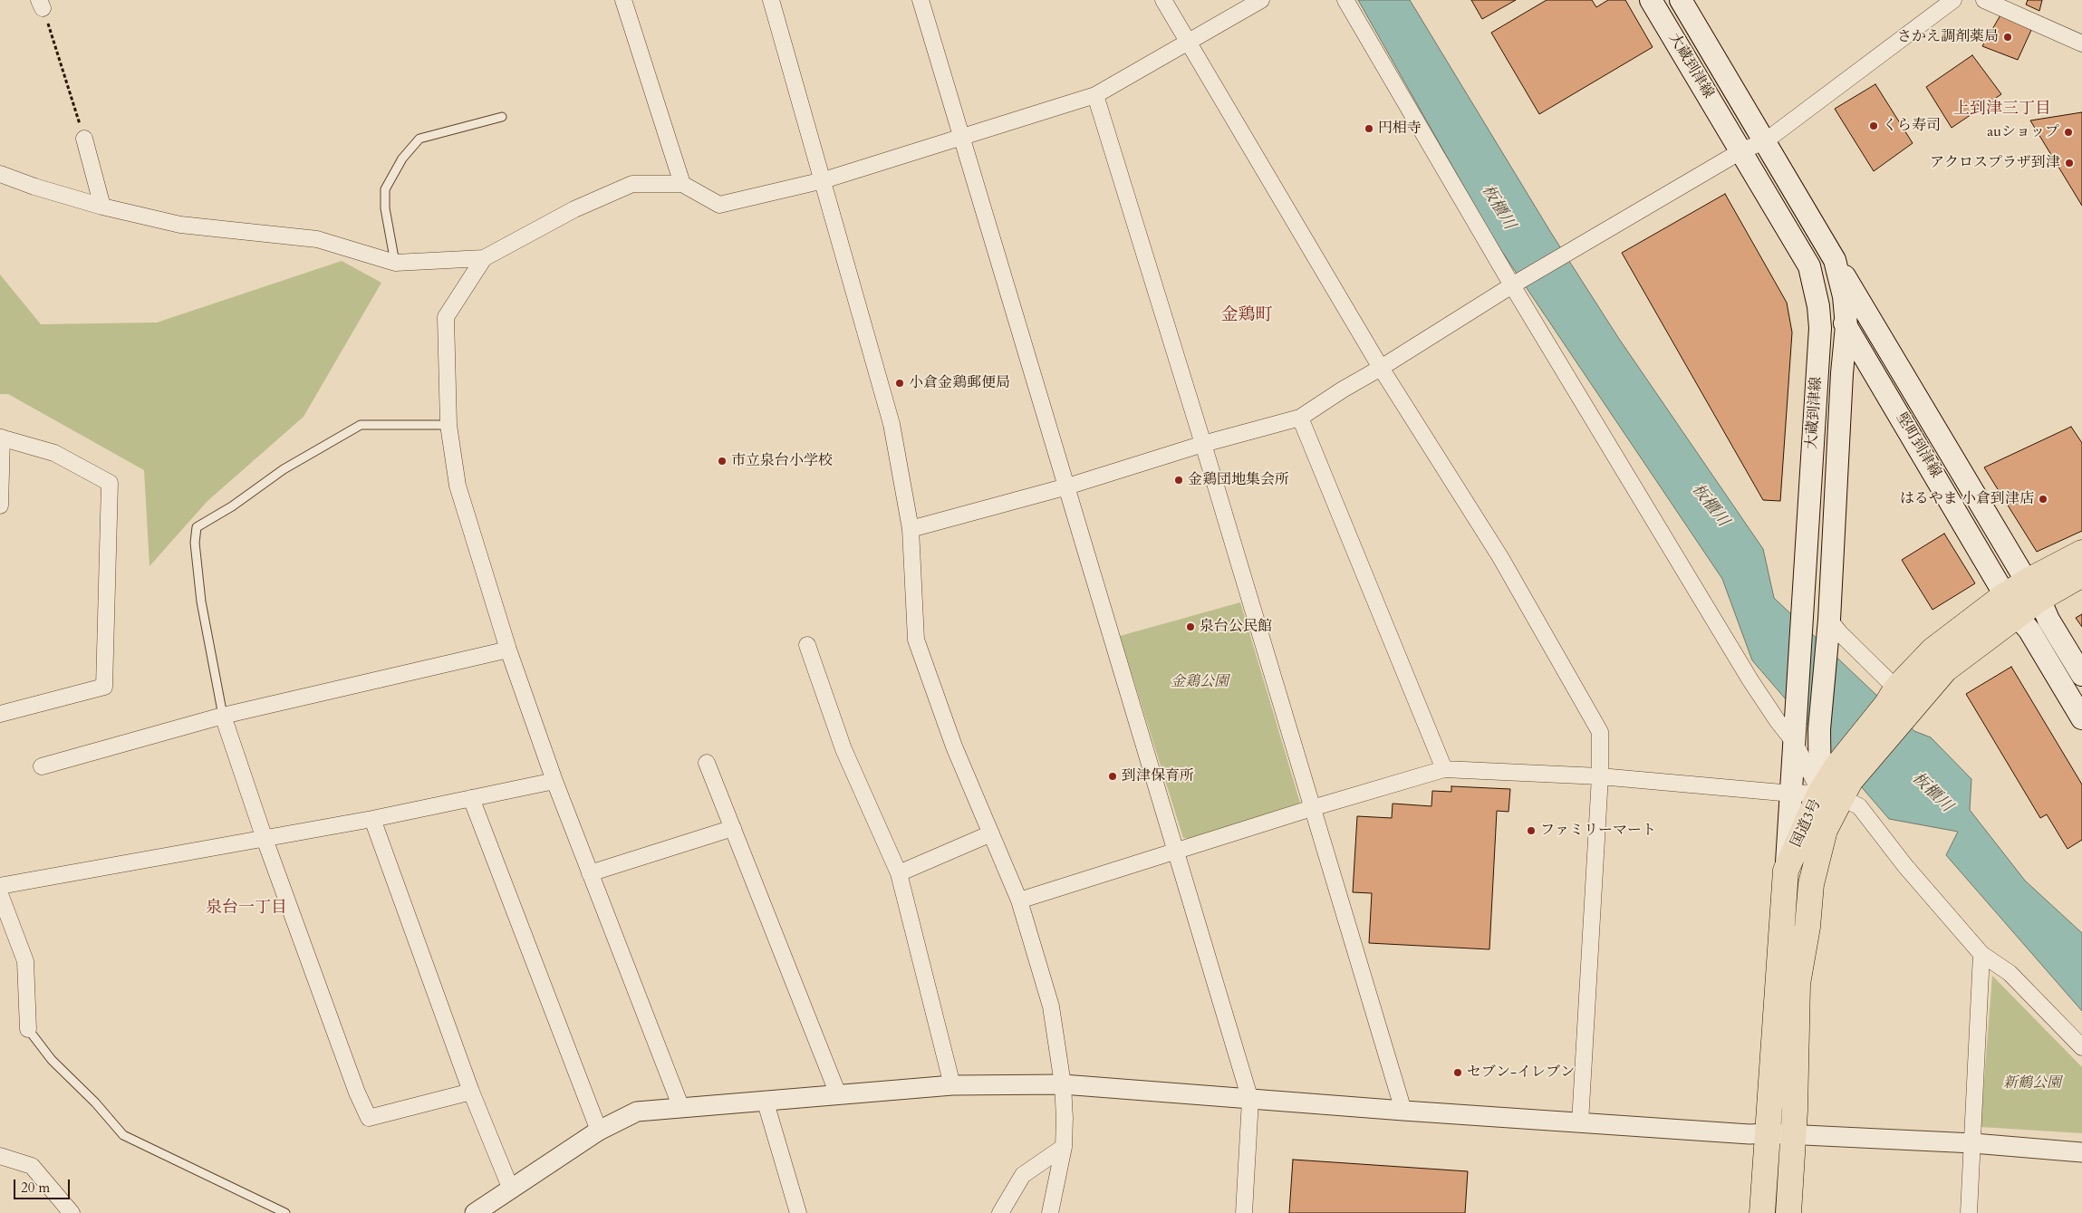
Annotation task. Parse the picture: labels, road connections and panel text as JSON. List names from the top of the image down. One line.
{"streets":{"highway":["国道3号"],"main road":["大蔵到津線","堅町到津線"]},"crossings":[["大蔵到津線","堅町到津線"],["大蔵到津線","国道3号"],["堅町到津線","国道3号"]],"districts":["上到津三丁目","金鶏町","泉台一丁目"],"water":["板櫃川"],"parks":["金鶏公園","新鶴公園"],"places":["さかえ調剤薬局","くら寿司","円相寺","auショップ","アクロスプラザ到津","小倉金鶏郵便局","市立泉台小学校","金鶏団地集会所","はるやま 小倉到津店","泉台公民館","到津保育所","ファミリーマート","セブン-イレブン"],"scale_bar":"20 m"}
